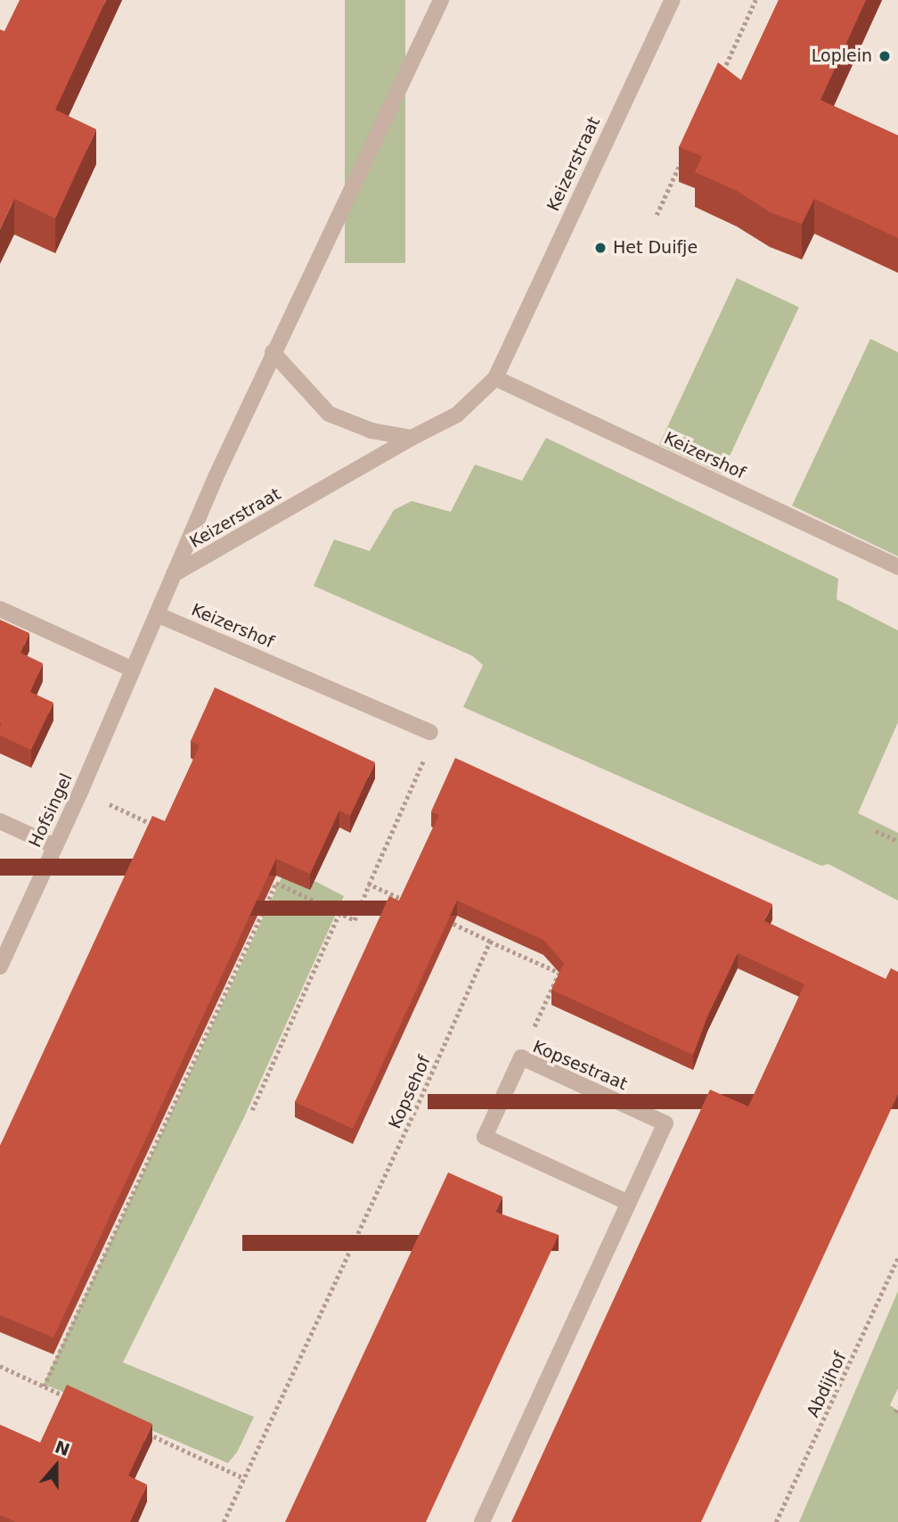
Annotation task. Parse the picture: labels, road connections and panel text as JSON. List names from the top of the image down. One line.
{"streets":{"street":["Keizerstraat","Keizershof","Hofsingel","Kopsestraat"],"path":["Kopsehof","Abdijhof"]},"crossings":[["Keizerstraat","Keizershof"],["Keizerstraat","Hofsingel"],["Keizershof","Hofsingel"]],"places":["Loplein","Het Duifje"],"north":"top"}
